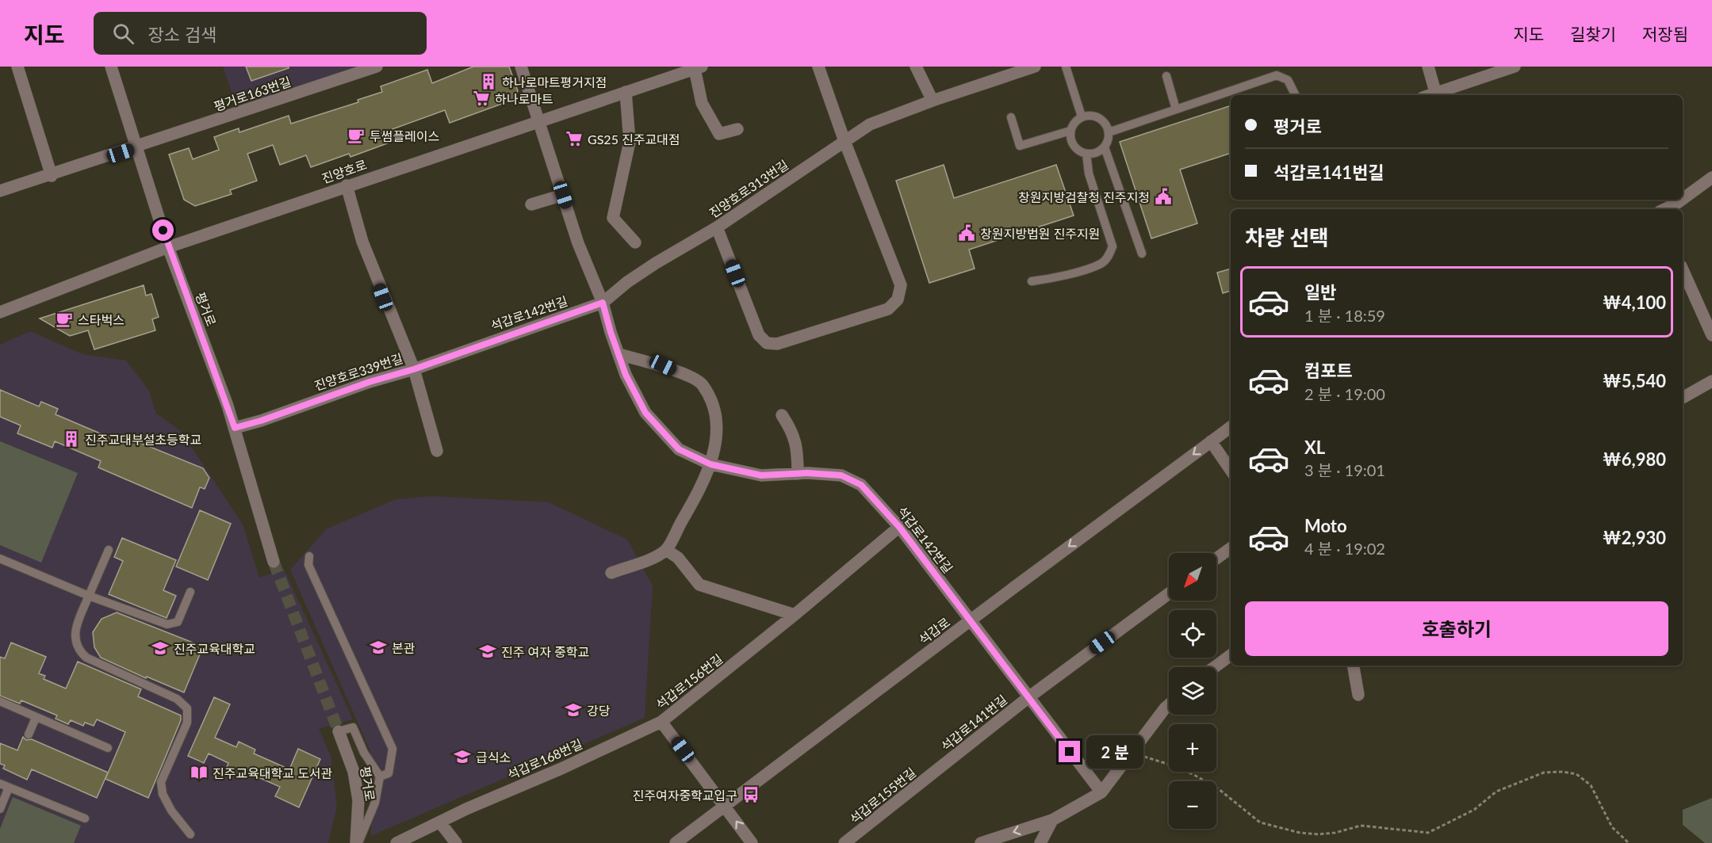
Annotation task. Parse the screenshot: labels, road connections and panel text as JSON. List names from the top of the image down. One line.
{"streets":{"street":["평거로163번길","진양호로","진양호로313번길","평거로","석갑로142번길","진양호로339번길","석갑로","석갑로156번길","석갑로141번길","석갑로168번길","석갑로155번길"]},"crossings":[["평거로163번길","평거로"],["진양호로","평거로"],["진양호로","진양호로339번길"],["진양호로313번길","석갑로142번길"],["평거로","진양호로339번길"],["석갑로142번길","진양호로339번길"],["석갑로142번길","석갑로"],["석갑로142번길","석갑로156번길"],["석갑로142번길","석갑로141번길"],["석갑로","석갑로156번길"],["석갑로","석갑로141번길"],["석갑로156번길","석갑로168번길"],["석갑로141번길","석갑로155번길"]],"places":{"building":["하나로마트평거지점","진주교대부설초등학교"],"supermarket":["하나로마트","GS25 진주교대점"],"cafe":["투썸플레이스","스타벅스"],"public building":["창원지방검찰청 진주지청","창원지방법원 진주지원"],"school or university":["본관","진주교육대학교","진주 여자 중학교","강당","급식소"],"library":["진주교육대학교 도서관"],"bus stop":["진주여자중학교입구"]},"north":"bottom left","page":{"header":"지도","search":"장소 검색","nav":["지도","길찾기","저장됨"],"banner":["평거로","석갑로141번길"],"heading":"차량 선택","list":[{"name":"일반","note":"1 분 · 18:59","value":"₩4,100"},{"name":"컴포트","note":"2 분 · 19:00","value":"₩5,540"},{"name":"XL","note":"3 분 · 19:01","value":"₩6,980"},{"name":"Moto","note":"4 분 · 19:02","value":"₩2,930"}],"map_buttons":["+","−"],"buttons":"호출하기","bubble":"2 분"}}
